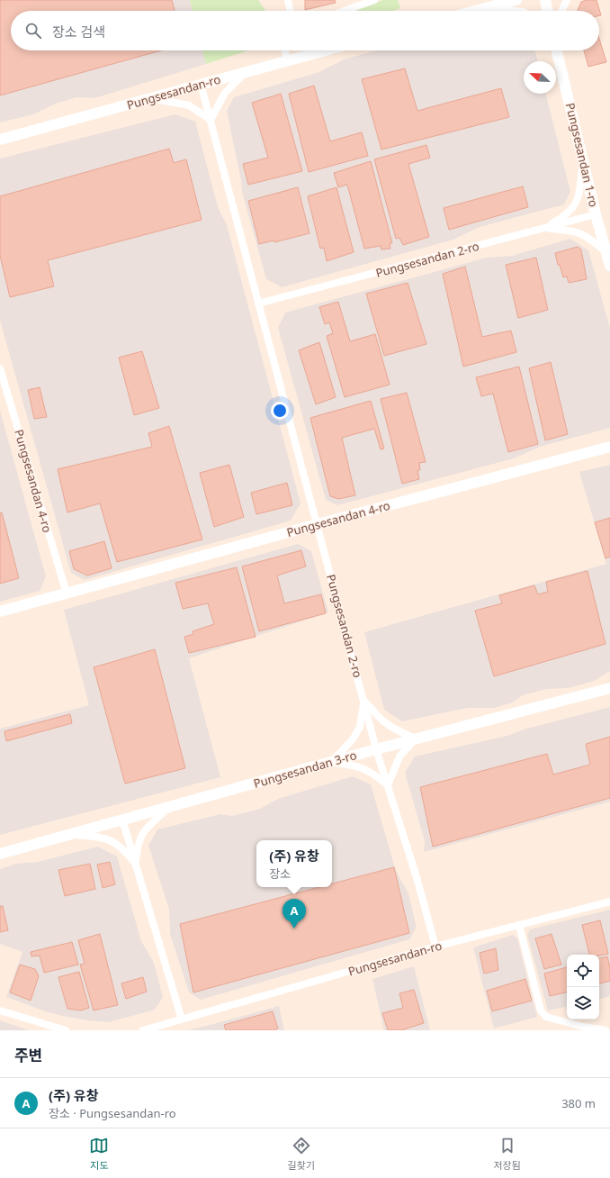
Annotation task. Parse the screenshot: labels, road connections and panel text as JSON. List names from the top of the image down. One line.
{"streets":{"street":["Pungsesandan-ro","Pungsesandan 1-ro","Pungsesandan 2-ro","Pungsesandan 4-ro","Pungsesandan 3-ro"]},"crossings":[["Pungsesandan-ro","Pungsesandan 2-ro"],["Pungsesandan 1-ro","Pungsesandan 2-ro"],["Pungsesandan 2-ro","Pungsesandan 4-ro"],["Pungsesandan 2-ro","Pungsesandan 3-ro"]],"north":"top left","page":{"search":"장소 검색","popup":["(주) 유창","장소"],"pins":"A","heading":"주변","list":[{"mark":"A","name":"(주) 유창","note":"장소 · Pungsesandan-ro","value":"380 m"}],"nav":["지도","길찾기","저장됨"]}}
